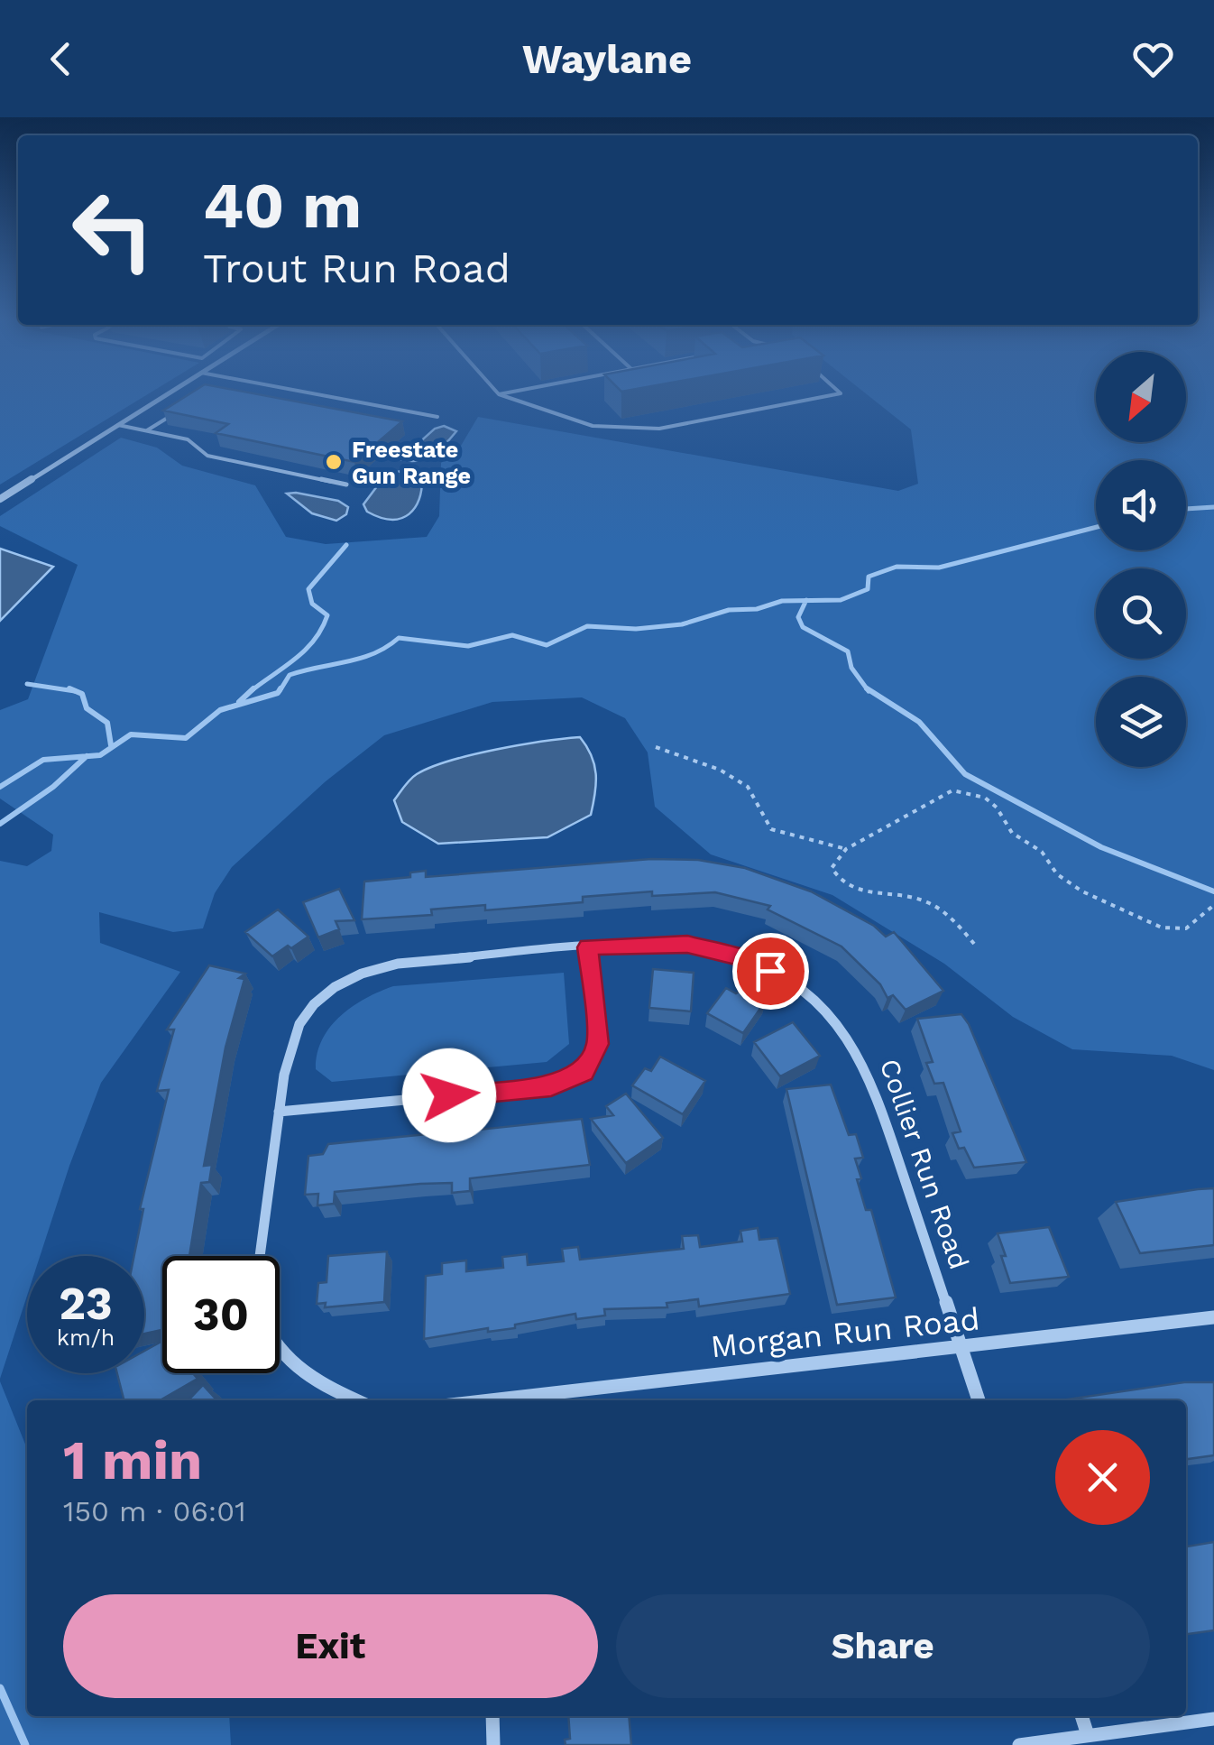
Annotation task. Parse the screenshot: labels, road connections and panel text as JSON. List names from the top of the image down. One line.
{"streets":{"street":["Collier Run Road","Morgan Run Road"]},"crossings":[["Collier Run Road","Morgan Run Road"]],"places":["Freestate Gun Range"],"north":"bottom left","page":{"header":"Waylane","turn":["40 m","Trout Run Road"],"speed":"23 km/h","limit":"30","heading":["1 min","150 m · 06:01"],"buttons":["Exit","Share"]}}
